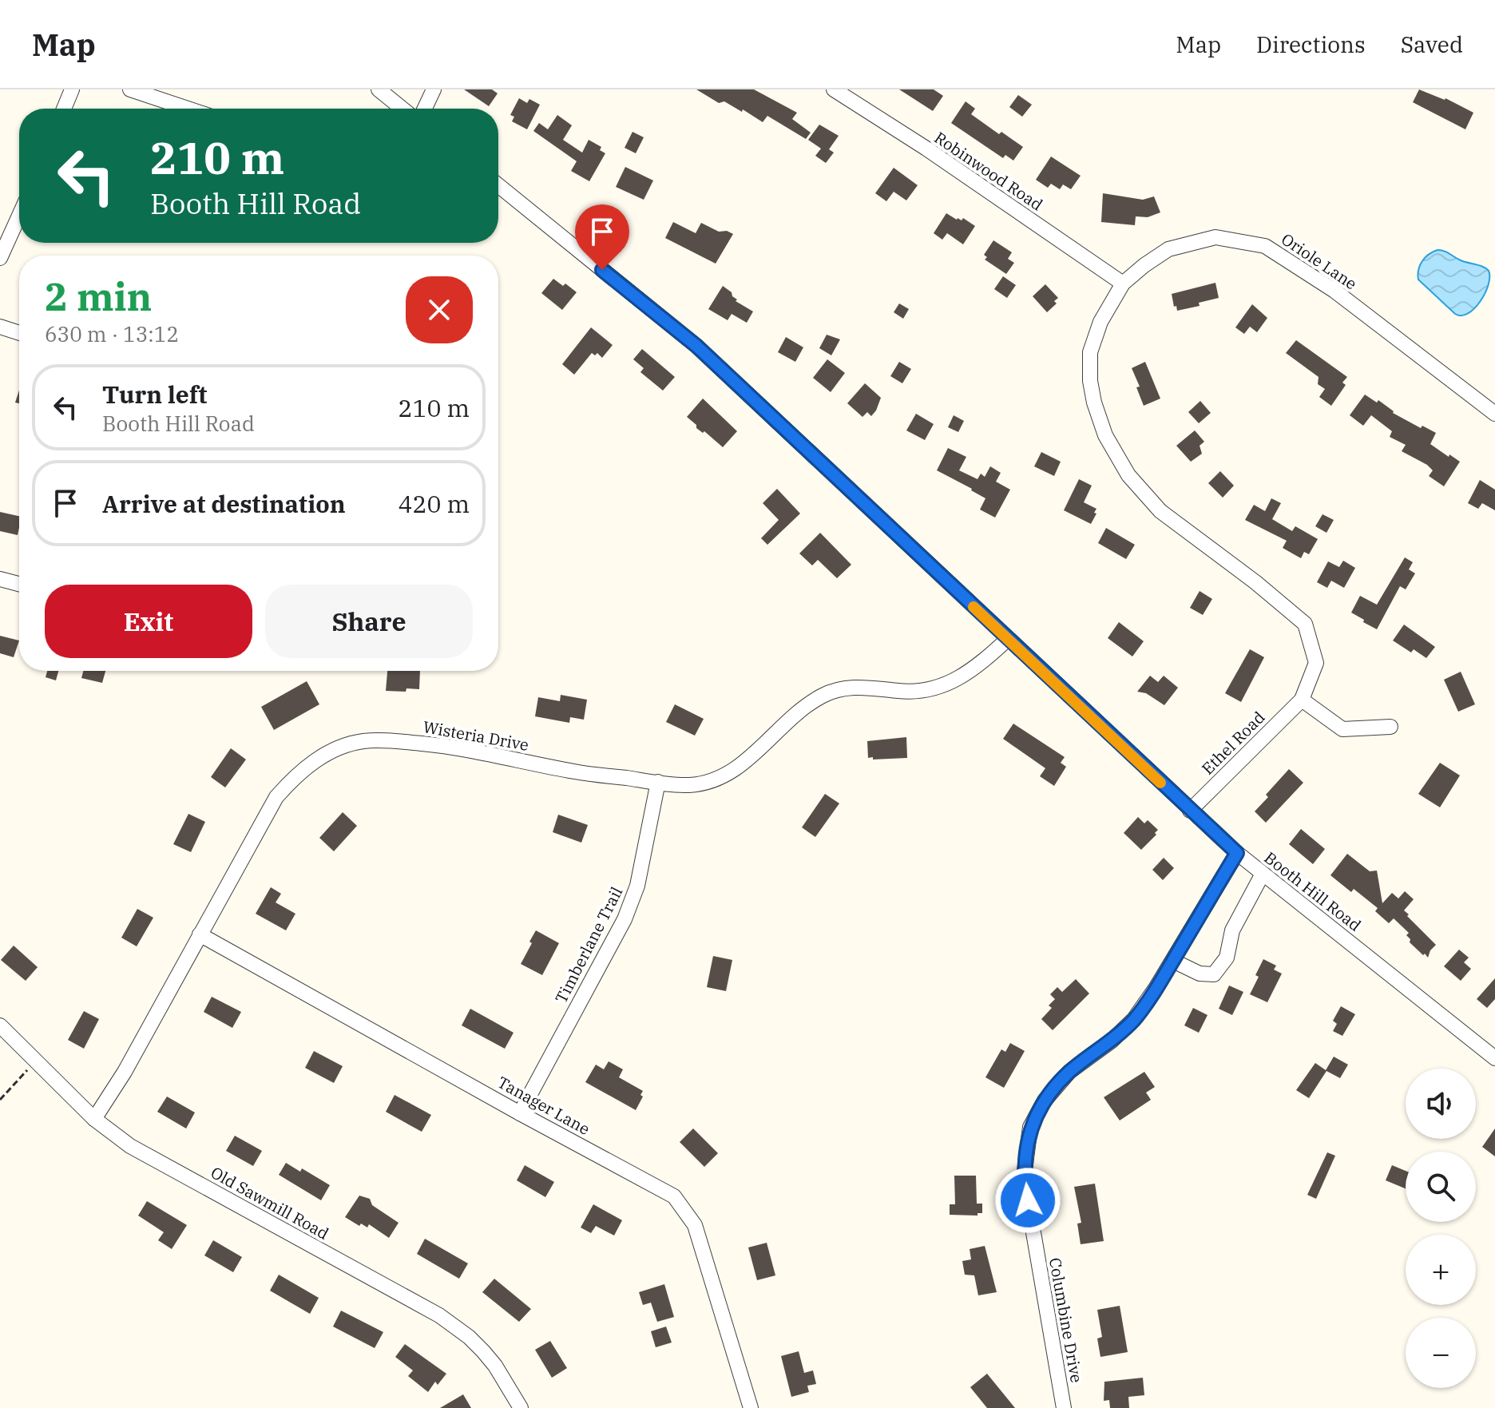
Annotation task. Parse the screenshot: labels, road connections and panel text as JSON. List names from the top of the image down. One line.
{"streets":{"street":["Robinwood Road","Oriole Lane","Wisteria Drive","Ethel Road","Booth Hill Road","Timberlane Trail","Tanager Lane","Old Sawmill Road","Columbine Drive"]},"crossings":[["Robinwood Road","Oriole Lane"],["Oriole Lane","Ethel Road"],["Wisteria Drive","Booth Hill Road"],["Wisteria Drive","Timberlane Trail"],["Wisteria Drive","Tanager Lane"],["Wisteria Drive","Old Sawmill Road"],["Ethel Road","Booth Hill Road"],["Booth Hill Road","Columbine Drive"],["Timberlane Trail","Tanager Lane"]],"page":{"header":"Map","nav":["Map","Directions","Saved"],"turn":["210 m","Booth Hill Road"],"heading":["2 min","630 m · 13:12"],"list":[{"name":"Turn left","note":"Booth Hill Road","value":"210 m"},{"name":"Arrive at destination","value":"420 m"}],"buttons":["Exit","Share"],"map_buttons":["+","−"]}}
